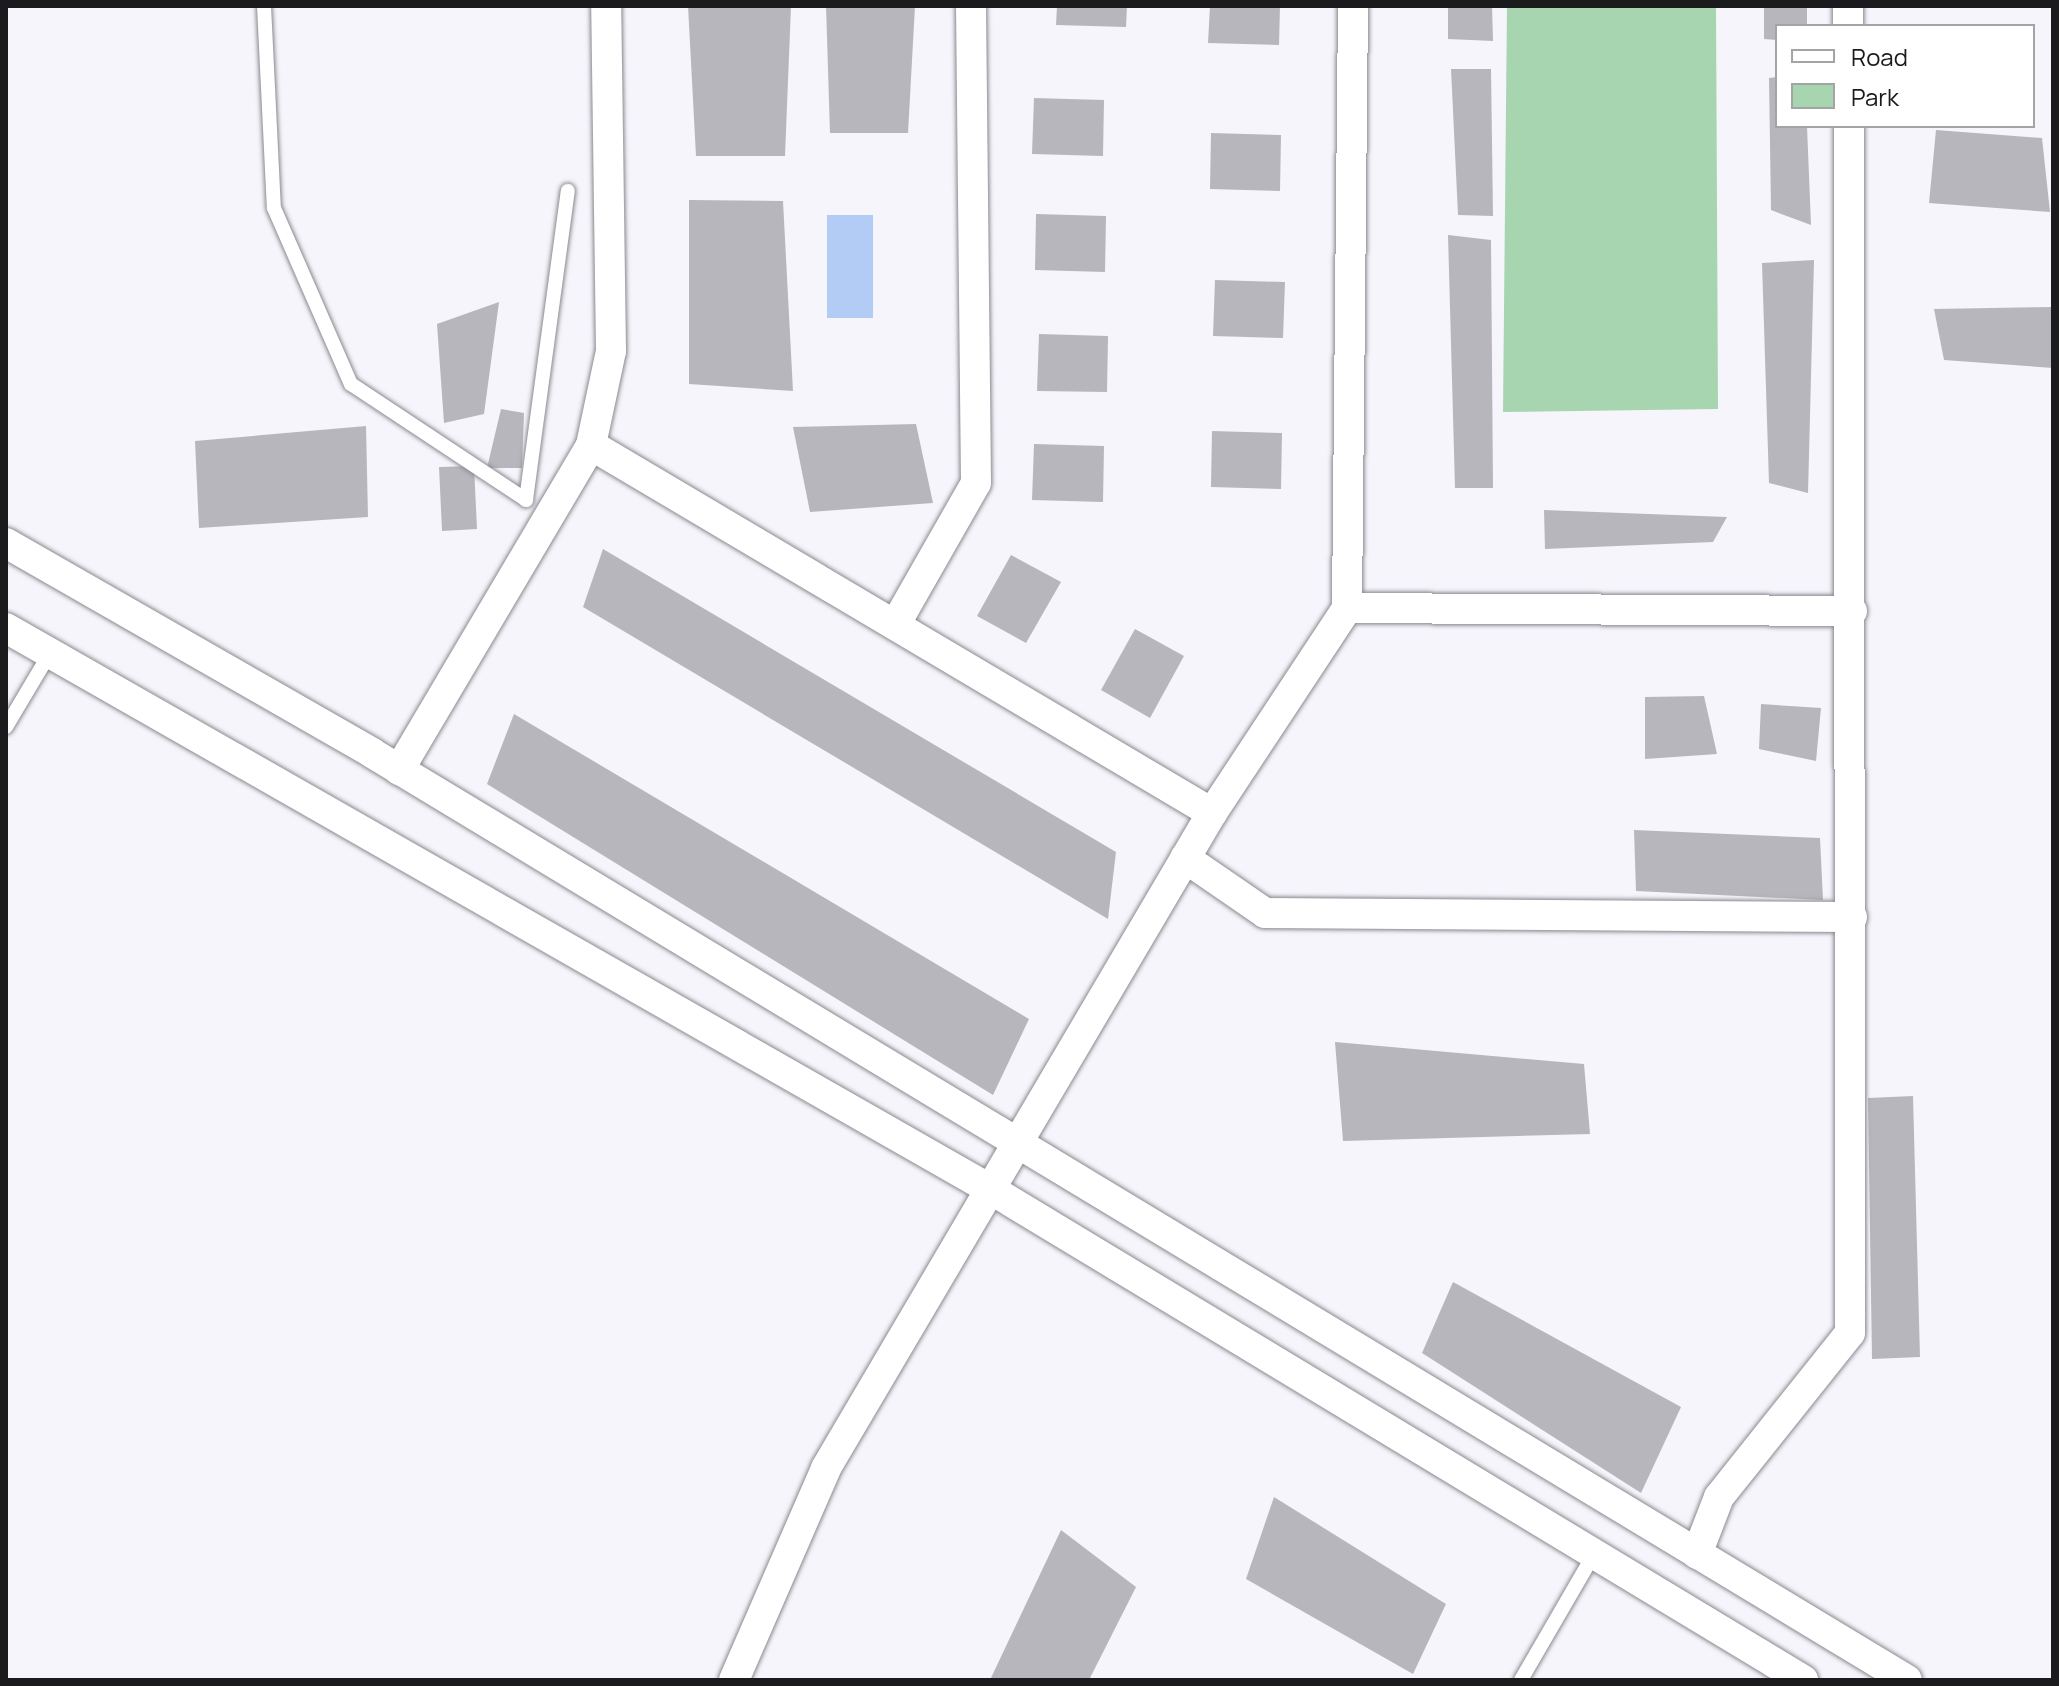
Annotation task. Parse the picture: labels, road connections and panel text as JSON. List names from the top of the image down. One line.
{"legend":["Road","Park"]}
